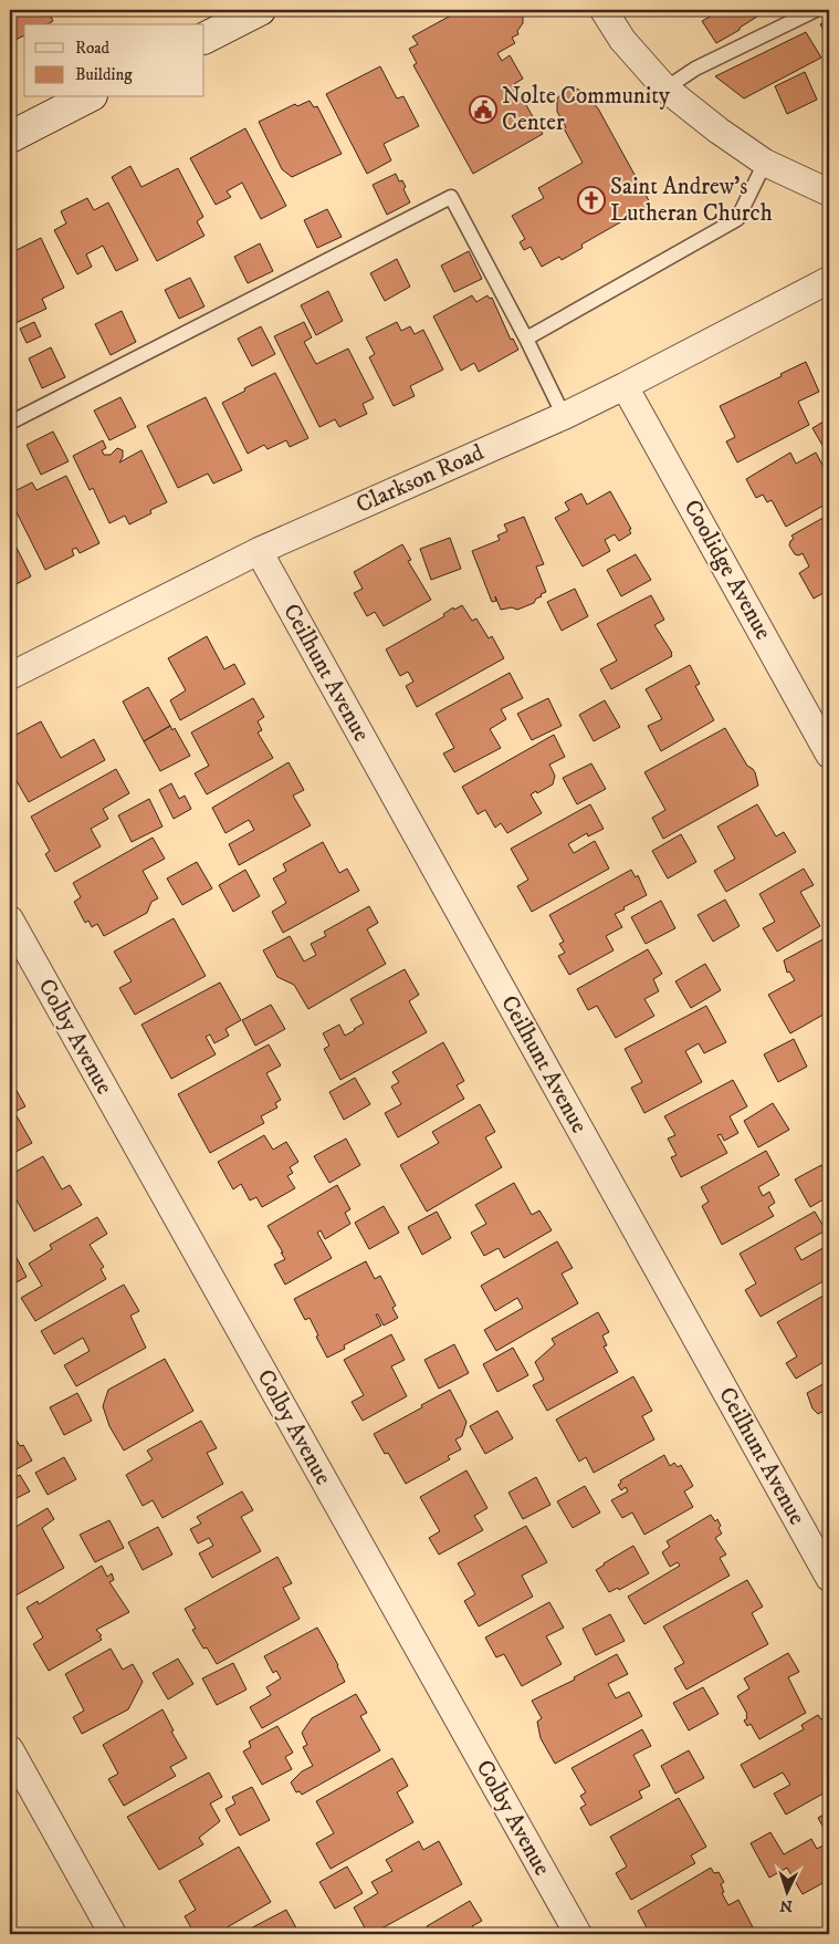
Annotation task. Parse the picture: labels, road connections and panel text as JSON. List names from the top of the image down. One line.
{"streets":{"street":["Clarkson Road","Coolidge Avenue","Ceilhunt Avenue","Colby Avenue"]},"crossings":[["Clarkson Road","Coolidge Avenue"],["Clarkson Road","Ceilhunt Avenue"]],"places":{"public building":["Nolte Community Center"],"church":["Saint Andrew's Lutheran Church"]},"legend":["Road","Building"],"north":"bottom"}
